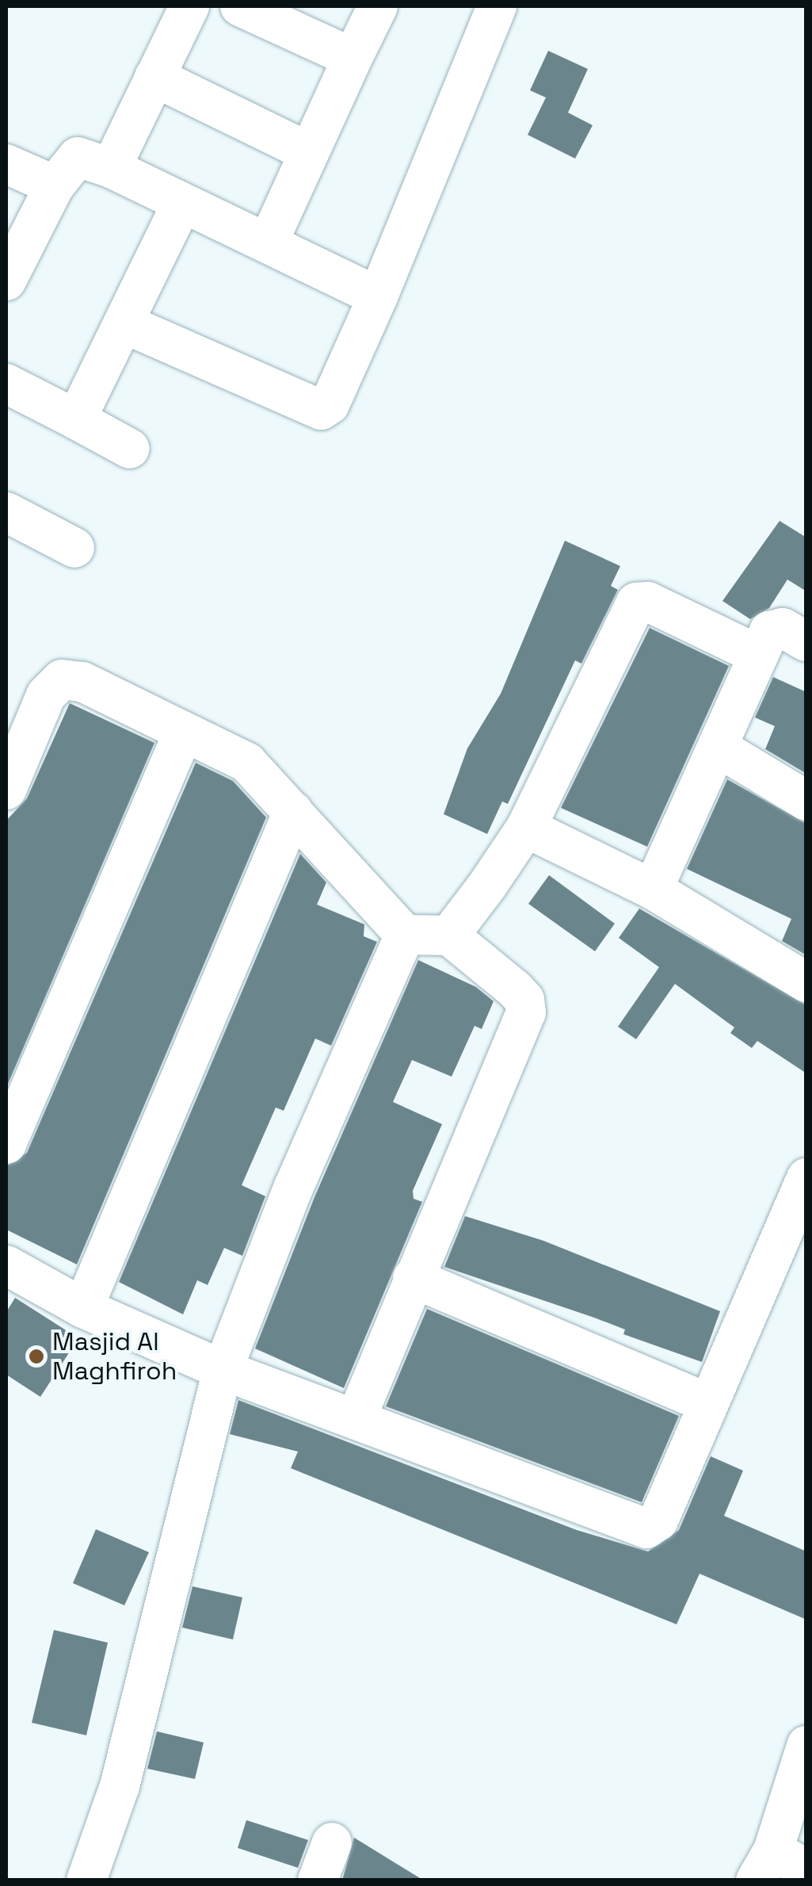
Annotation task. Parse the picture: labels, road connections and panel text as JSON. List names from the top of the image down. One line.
{"places":["Masjid Al Maghfiroh"]}
